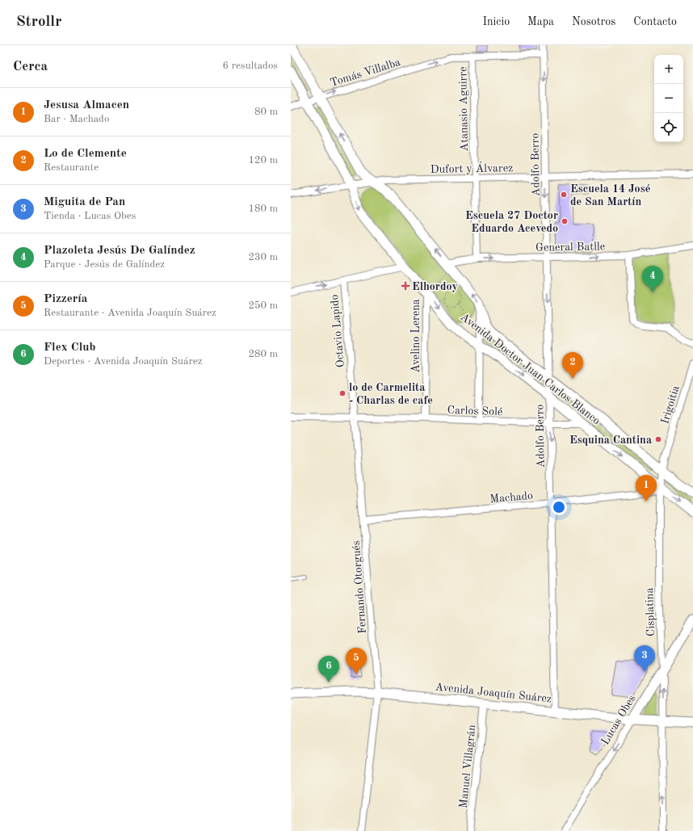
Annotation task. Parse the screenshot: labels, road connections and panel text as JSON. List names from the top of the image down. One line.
{"streets":{"street":["Tomás Villalba","Atanasio Aguirre","Adolfo Berro","Dufort y Álvarez","General Batlle","Octavio Lapido","Avelino Lerena","Avenida Doctor Juan Carlos Blanco","Irigoitia","Carlos Solé","Machado","Fernando Otorgués","Cisplatina","Avenida Joaquín Suárez","Lucas Obes","Manuel Villagrán"]},"crossings":[["Tomás Villalba","Atanasio Aguirre"],["Tomás Villalba","Adolfo Berro"],["Tomás Villalba","Avenida Doctor Juan Carlos Blanco"],["Atanasio Aguirre","Dufort y Álvarez"],["Atanasio Aguirre","General Batlle"],["Adolfo Berro","Dufort y Álvarez"],["Adolfo Berro","General Batlle"],["Adolfo Berro","Avenida Doctor Juan Carlos Blanco"],["Adolfo Berro","Carlos Solé"],["Adolfo Berro","Machado"],["Adolfo Berro","Avenida Joaquín Suárez"],["Dufort y Álvarez","Avenida Doctor Juan Carlos Blanco"],["General Batlle","Avenida Doctor Juan Carlos Blanco"],["Octavio Lapido","Carlos Solé"],["Octavio Lapido","Fernando Otorgués"],["Avelino Lerena","Avenida Doctor Juan Carlos Blanco"],["Avelino Lerena","Carlos Solé"],["Avenida Doctor Juan Carlos Blanco","Irigoitia"],["Avenida Doctor Juan Carlos Blanco","Carlos Solé"],["Avenida Doctor Juan Carlos Blanco","Machado"],["Avenida Doctor Juan Carlos Blanco","Cisplatina"],["Irigoitia","Cisplatina"],["Carlos Solé","Fernando Otorgués"],["Machado","Fernando Otorgués"],["Machado","Cisplatina"],["Fernando Otorgués","Avenida Joaquín Suárez"],["Cisplatina","Avenida Joaquín Suárez"],["Cisplatina","Lucas Obes"],["Avenida Joaquín Suárez","Lucas Obes"],["Avenida Joaquín Suárez","Manuel Villagrán"]],"one_way":["Tomás Villalba","Adolfo Berro","General Batlle","Cisplatina","Lucas Obes"],"places":{"other":["Escuela 14 José de San Martín","Escuela 27 Doctor Eduardo Acevedo","lo de Carmelita - Charlas de cafe","Esquina Cantina"],"health":["Elhordoy"]},"page":{"header":"Strollr","nav":["Inicio","Mapa","Nosotros","Contacto"],"heading":["Cerca","6 resultados"],"map_buttons":["+","−"],"list":[{"mark":"1","name":"Jesusa Almacen","note":"Bar · Machado","value":"80 m"},{"mark":"2","name":"Lo de Clemente","note":"Restaurante","value":"120 m"},{"mark":"3","name":"Miguita de Pan","note":"Tienda · Lucas Obes","value":"180 m"},{"mark":"4","name":"Plazoleta Jesús De Galíndez","note":"Parque · Jesús de Galíndez","value":"230 m"},{"mark":"5","name":"Pizzería","note":"Restaurante · Avenida Joaquín Suárez","value":"250 m"},{"mark":"6","name":"Flex Club","note":"Deportes · Avenida Joaquín Suárez","value":"280 m"}],"pins":["4","2","1","3","5","6"]}}
